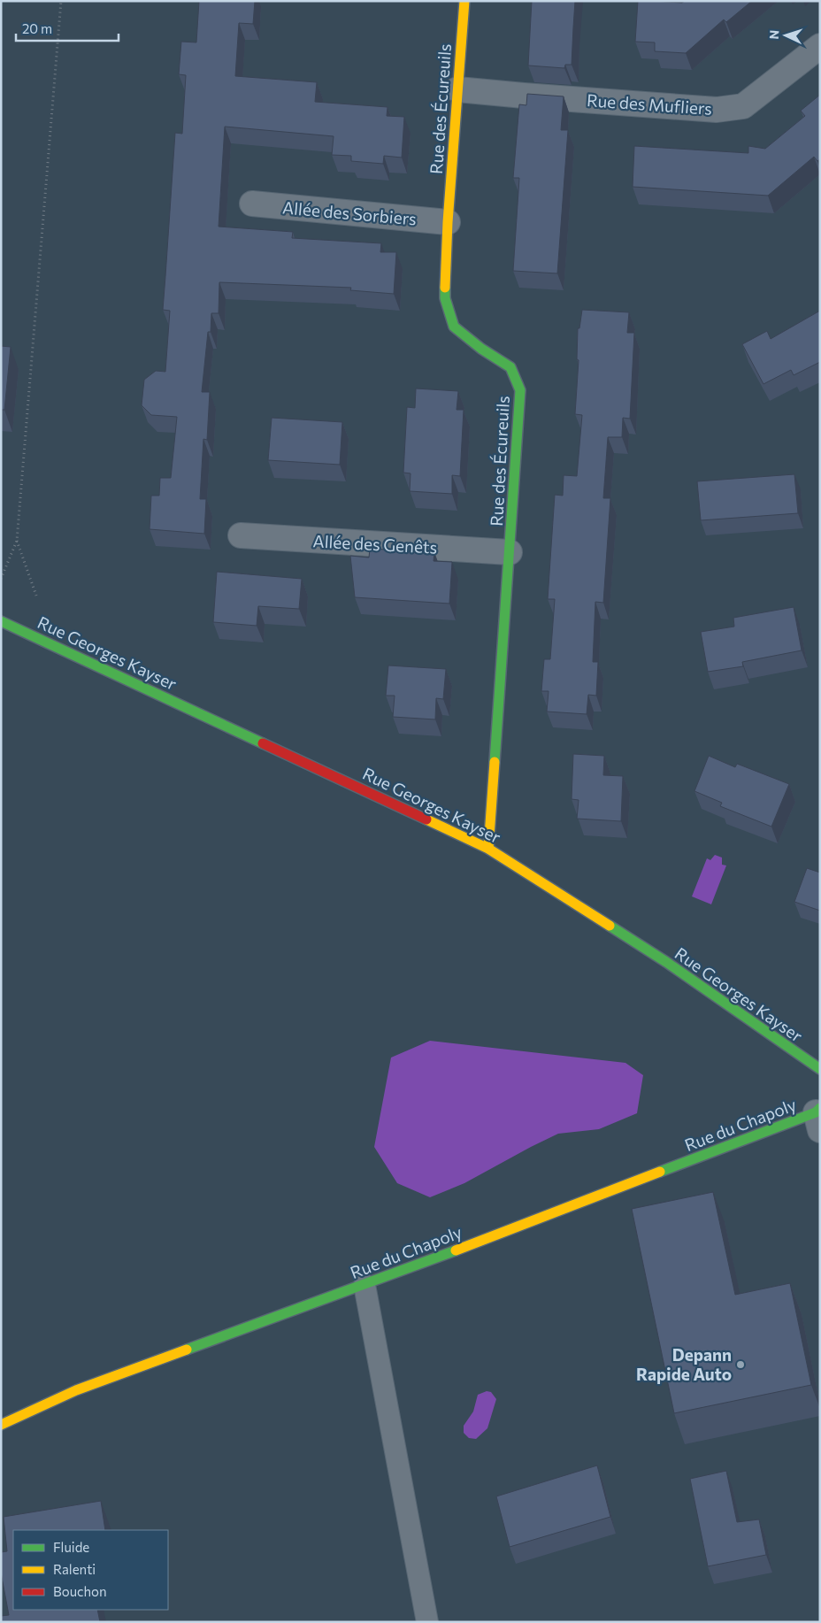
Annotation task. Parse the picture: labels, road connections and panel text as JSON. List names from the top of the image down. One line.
{"streets":{"street":["Rue des Mufliers","Rue des Écureuils","Allée des Sorbiers","Allée des Genêts","Rue Georges Kayser","Rue du Chapoly"]},"crossings":[["Rue des Mufliers","Rue des Écureuils"],["Rue des Écureuils","Allée des Sorbiers"],["Rue des Écureuils","Allée des Genêts"],["Rue des Écureuils","Rue Georges Kayser"]],"places":["Depann Rapide Auto"],"legend":["Fluide","Ralenti","Bouchon"],"scale_bar":"20 m","north":"left"}
